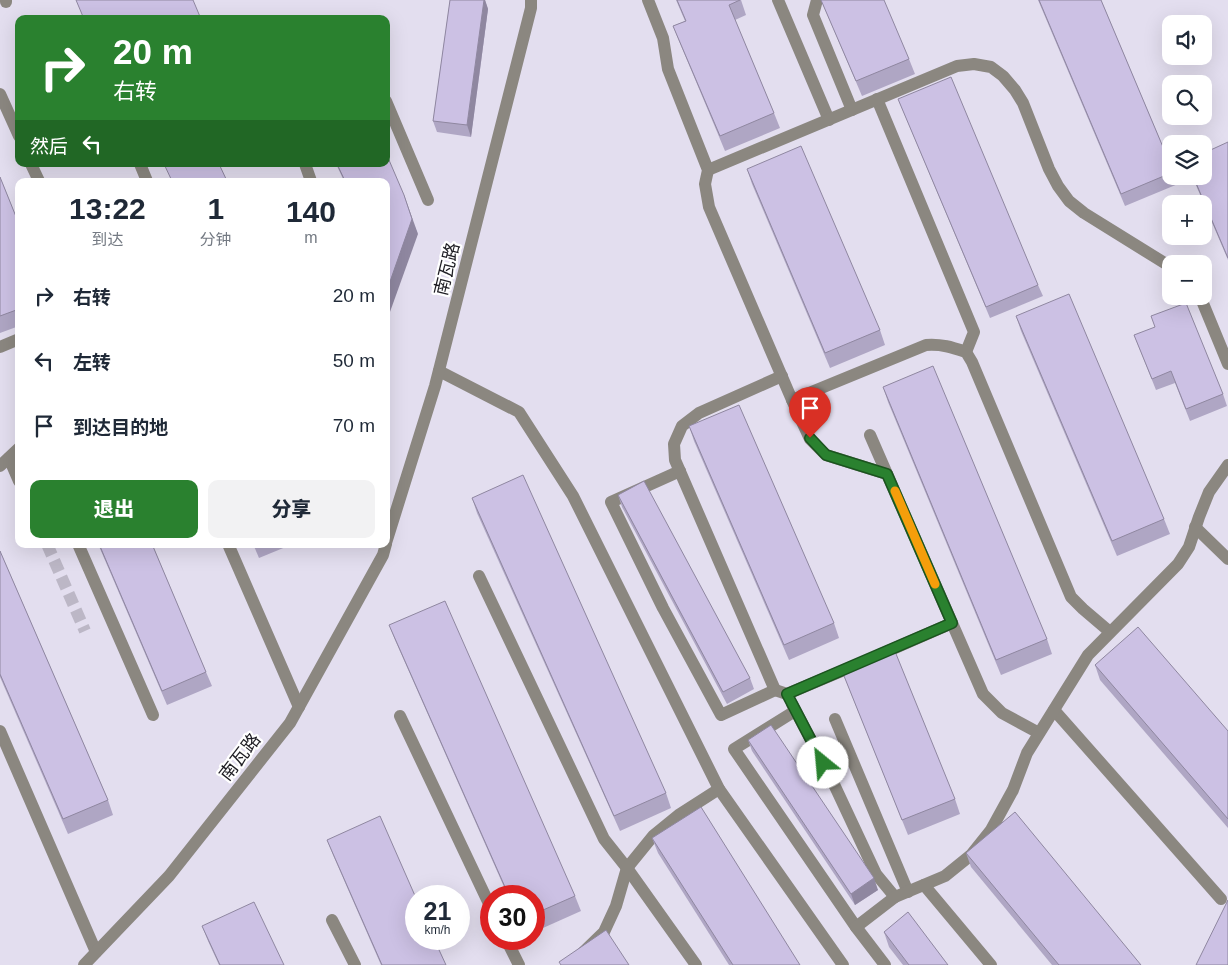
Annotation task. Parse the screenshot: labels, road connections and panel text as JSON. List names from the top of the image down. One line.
{"streets":{"street":["南瓦路"]},"page":{"map_buttons":["+","−"],"turn":["20 m","右转"],"then":"然后","eta":["13:22","到达","1","分钟","140","m"],"list":[{"name":"右转","value":"20 m"},{"name":"左转","value":"50 m"},{"name":"到达目的地","value":"70 m"}],"buttons":["退出","分享"],"speed":"21 km/h","limit":"30"}}
